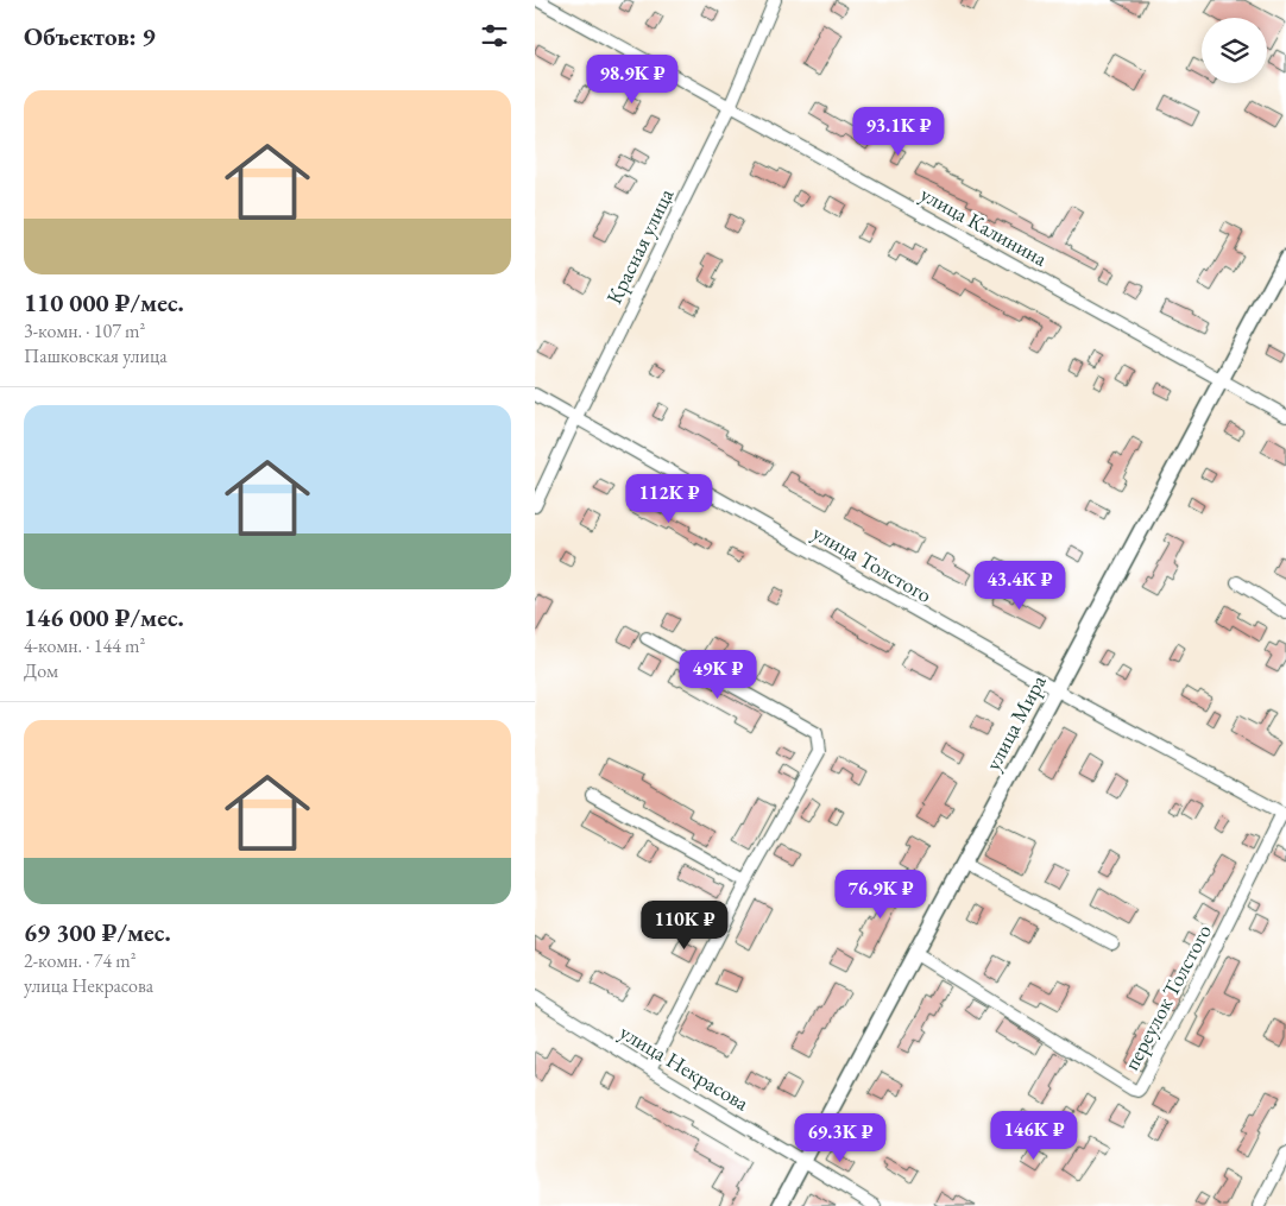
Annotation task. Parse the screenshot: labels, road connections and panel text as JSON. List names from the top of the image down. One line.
{"streets":{"main road":["улица Мира"],"street":["улица Калинина","Красная улица","улица Толстого","переулок Толстого","улица Некрасова"]},"crossings":[["улица Калинина","Красная улица"],["улица Калинина","улица Мира"],["Красная улица","улица Толстого"],["улица Толстого","улица Мира"],["улица Толстого","переулок Толстого"],["улица Мира","переулок Толстого"],["улица Мира","улица Некрасова"]],"page":{"heading":"Объектов: 9","price":["98.9K ₽","93.1K ₽","112K ₽","43.4K ₽","49K ₽","76.9K ₽","110K ₽","146K ₽","69.3K ₽"],"list":[{"name":"110 000 ₽/мес.","note":"3-комн. · 107 m² · Пашковская улица"},{"name":"146 000 ₽/мес.","note":"4-комн. · 144 m² · Дом"},{"name":"69 300 ₽/мес.","note":"2-комн. · 74 m² · улица Некрасова"}]}}
